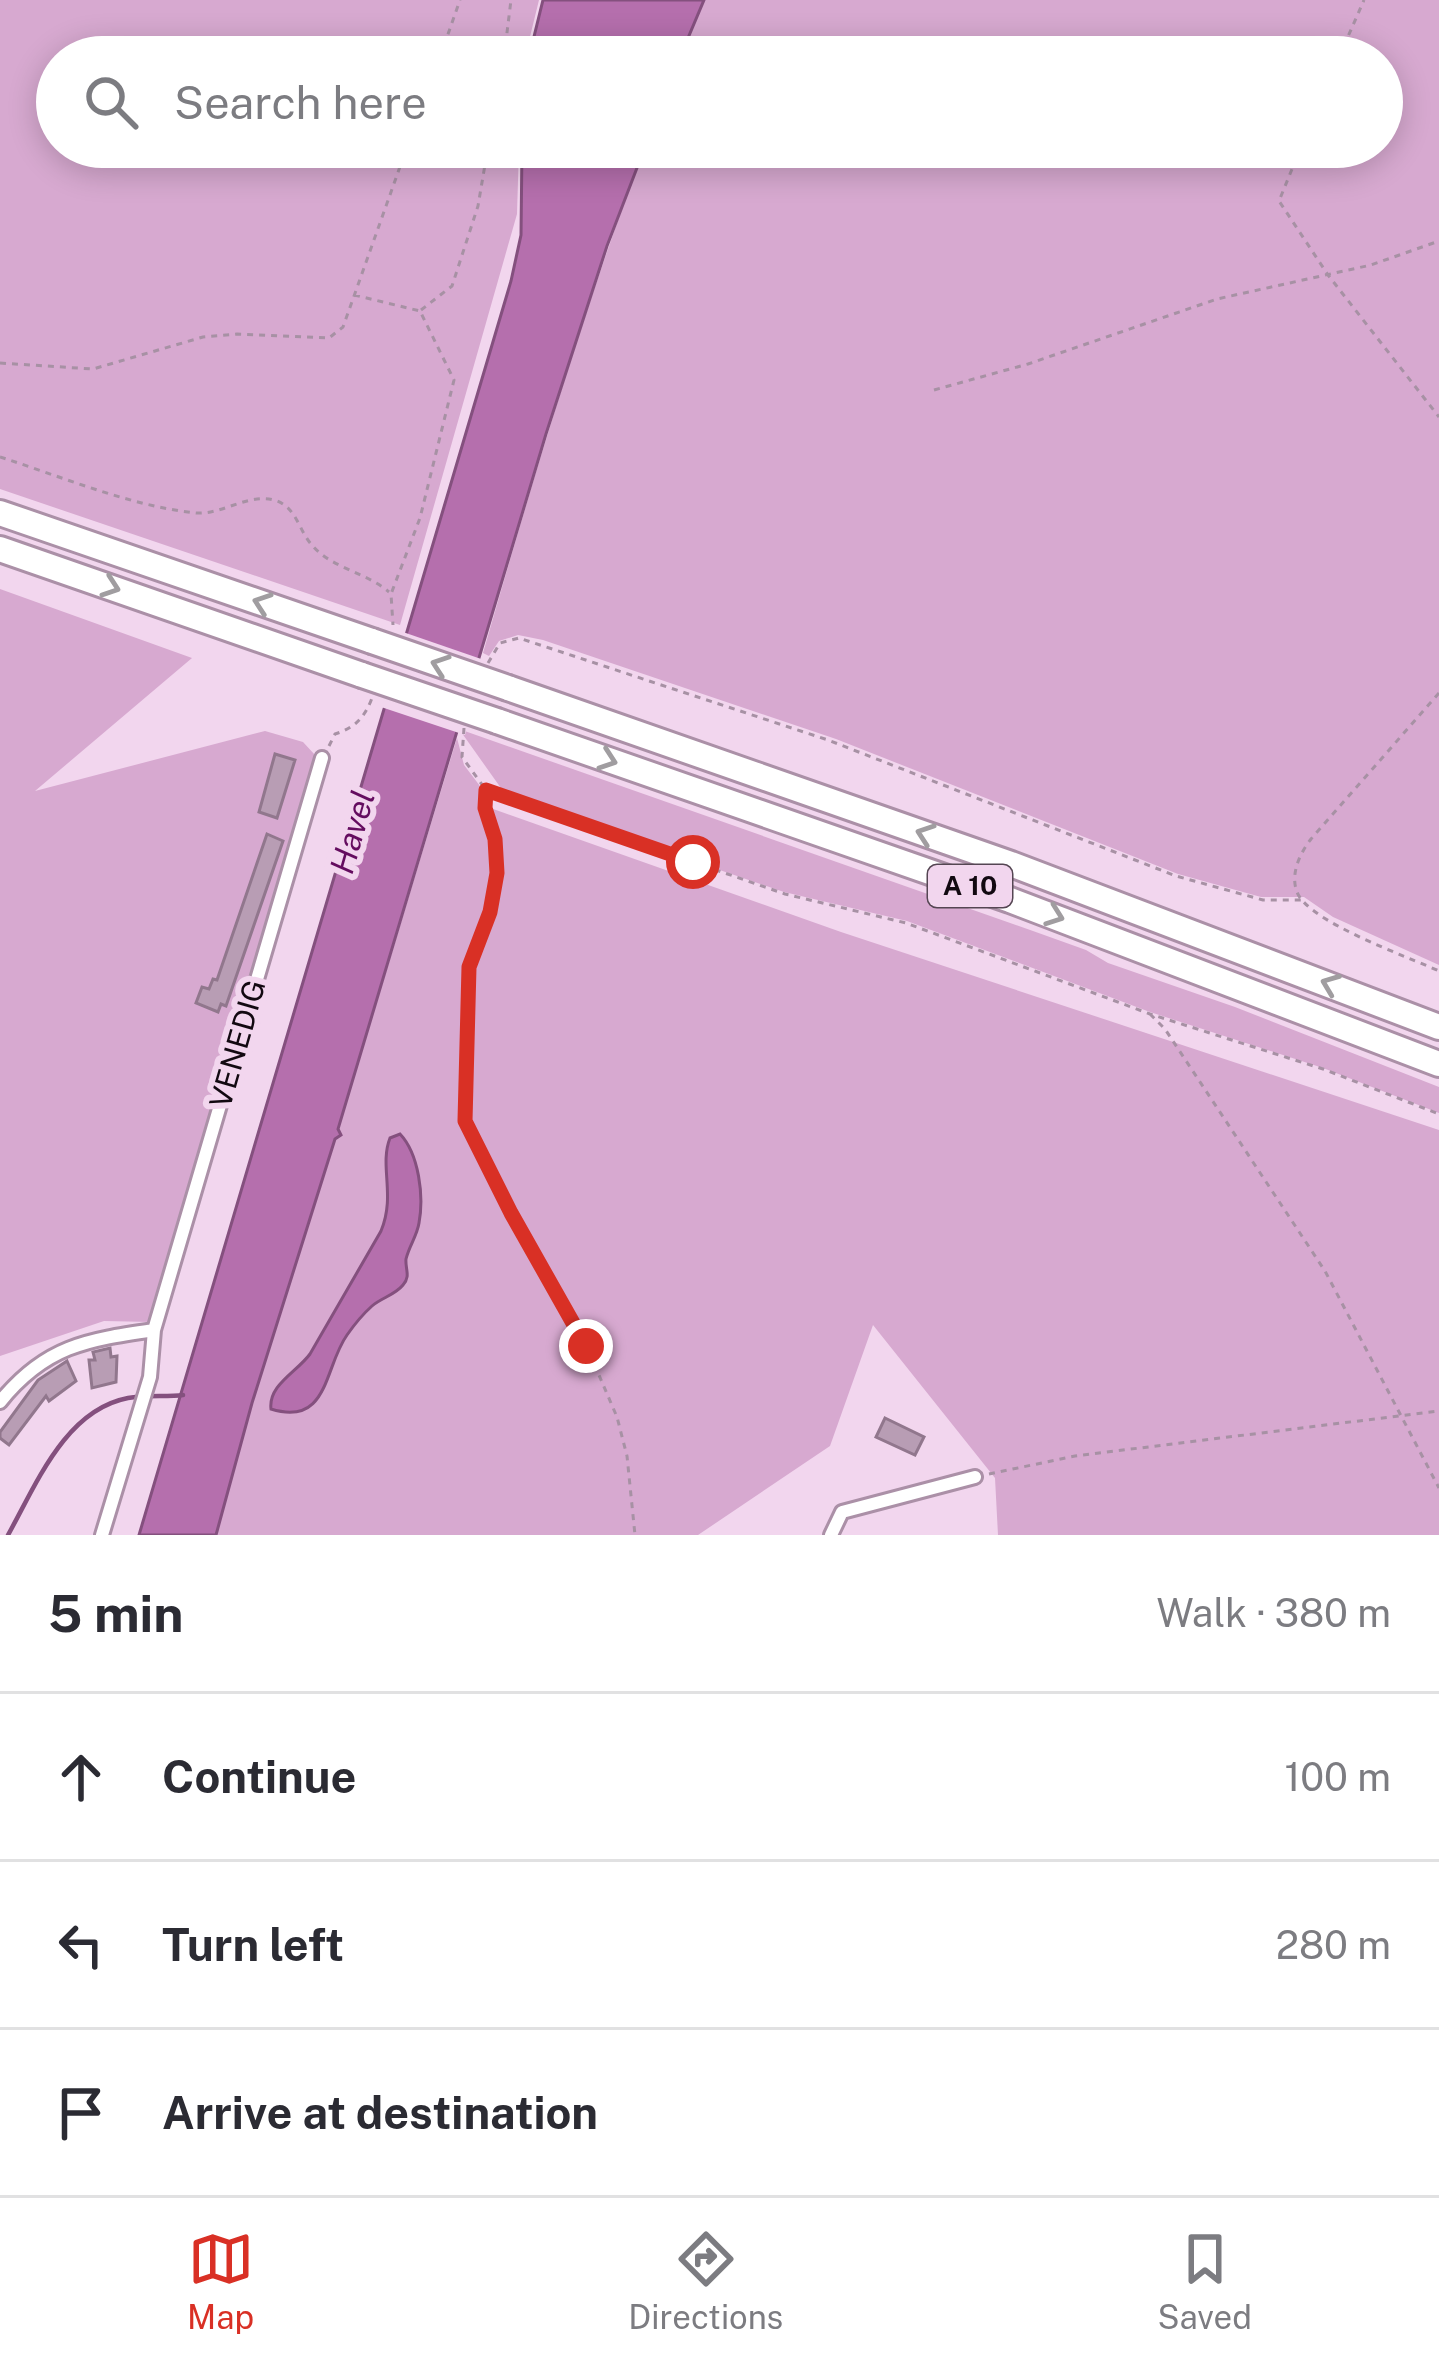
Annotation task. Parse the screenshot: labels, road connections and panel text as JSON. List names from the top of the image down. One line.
{"streets":{"highway":["A 10"],"street":["VENEDIG"]},"water":["Havel"],"page":{"search":"Search here","heading":["5 min","Walk · 380 m"],"list":[["Continue","100 m"],["Turn left","280 m"],"Arrive at destination"],"nav":["Map","Directions","Saved"]}}
